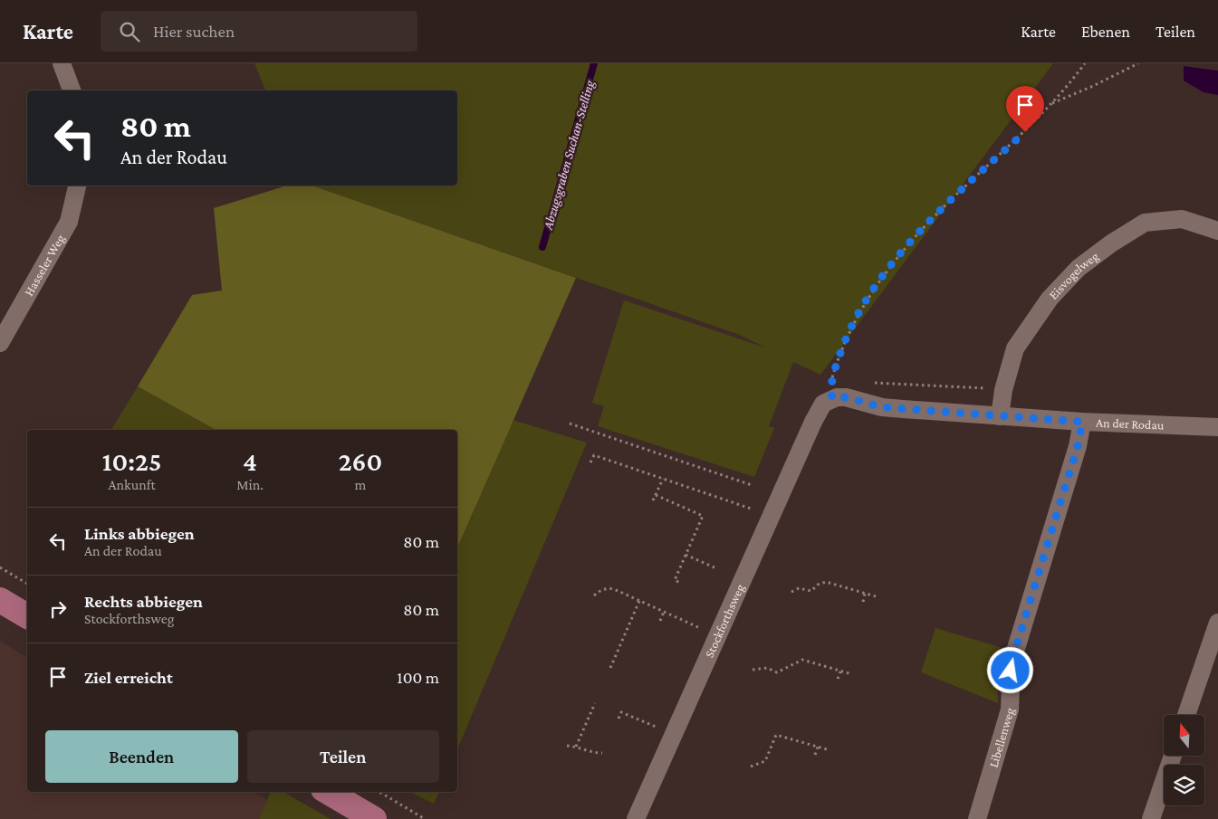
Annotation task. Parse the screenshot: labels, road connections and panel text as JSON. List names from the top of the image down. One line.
{"streets":{"street":["Hasseler Weg","Eisvogelweg","An der Rodau","Stockforthsweg","Libellenweg"]},"crossings":[["Eisvogelweg","An der Rodau"],["An der Rodau","Stockforthsweg"],["An der Rodau","Libellenweg"]],"water":["Abzugsgraben Suchan-Stelling"],"north":"top","page":{"header":"Karte","search":"Hier suchen","nav":["Karte","Ebenen","Teilen"],"turn":["80 m","An der Rodau"],"eta":["10:25","Ankunft","4","Min.","260","m"],"list":[{"name":"Links abbiegen","note":"An der Rodau","value":"80 m"},{"name":"Rechts abbiegen","note":"Stockforthsweg","value":"80 m"},{"name":"Ziel erreicht","value":"100 m"}],"buttons":["Beenden","Teilen"]}}
